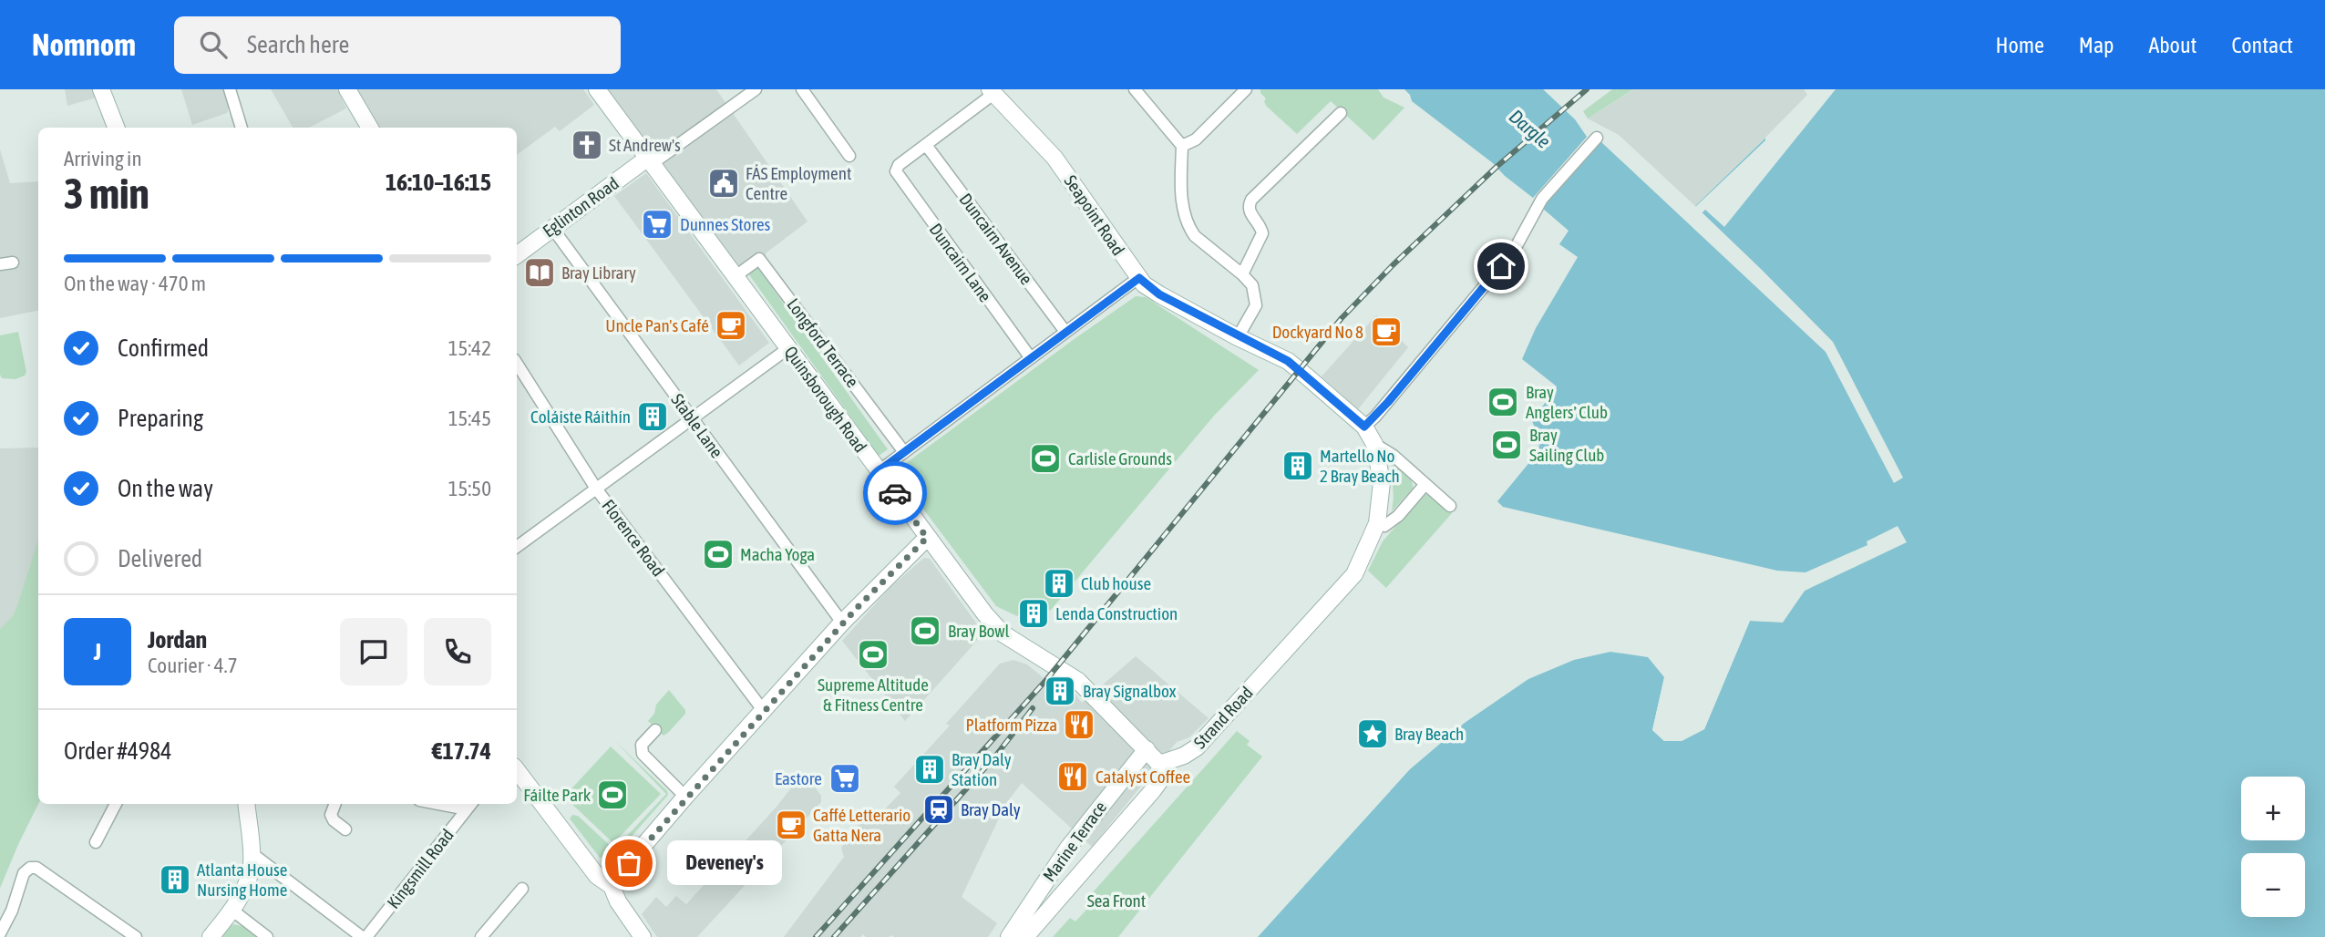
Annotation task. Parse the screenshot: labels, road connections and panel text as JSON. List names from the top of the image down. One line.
{"streets":{"street":["Eglinton Road","Seapoint Road","Duncairn Avenue","Duncairn Lane","Longford Terrace","Quinsborough Road","Stable Lane","Florence Road","Strand Road","Marine Terrace","Kingsmill Road"]},"crossings":[["Eglinton Road","Quinsborough Road"],["Eglinton Road","Stable Lane"],["Seapoint Road","Strand Road"],["Duncairn Avenue","Duncairn Lane"],["Longford Terrace","Quinsborough Road"],["Quinsborough Road","Strand Road"],["Quinsborough Road","Marine Terrace"]],"water":["Dargle"],"parks":["Sea Front"],"places":{"church":["St Andrew's"],"public building":["FÁS Employment Centre"],"supermarket":["Dunnes Stores","Eastore"],"library":["Bray Library"],"cafe":["Uncle Pan's Café","Dockyard No 8","Caffé Letterario Gatta Nera"],"sports":["Bray Anglers' Club","Bray Sailing Club","Carlisle Grounds","Macha Yoga","Bray Bowl","Supreme Altitude & Fitness Centre","Fáilte Park"],"building":["Coláiste Ráithín","Martello No 2 Bray Beach","Club house","Lenda Construction","Bray Signalbox","Bray Daly Station","Atlanta House Nursing Home"],"restaurant":["Platform Pizza","Catalyst Coffee"],"place":["Bray Beach"],"station":["Bray Daly"],"other":["Deveney's"]},"page":{"header":"Nomnom","search":"Search here","nav":["Home","Map","About","Contact"],"heading":["3 min","Arriving in","16:10–16:15"],"panel":["Jordan","Courier · 4.7","Order #4984","€17.74"],"bar":"On the way · 470 m","list":[["Confirmed","15:42"],["Preparing","15:45"],["On the way","15:50"],"Delivered"],"round":"J","map_buttons":["+","−"],"bubble":"Deveney's"}}
